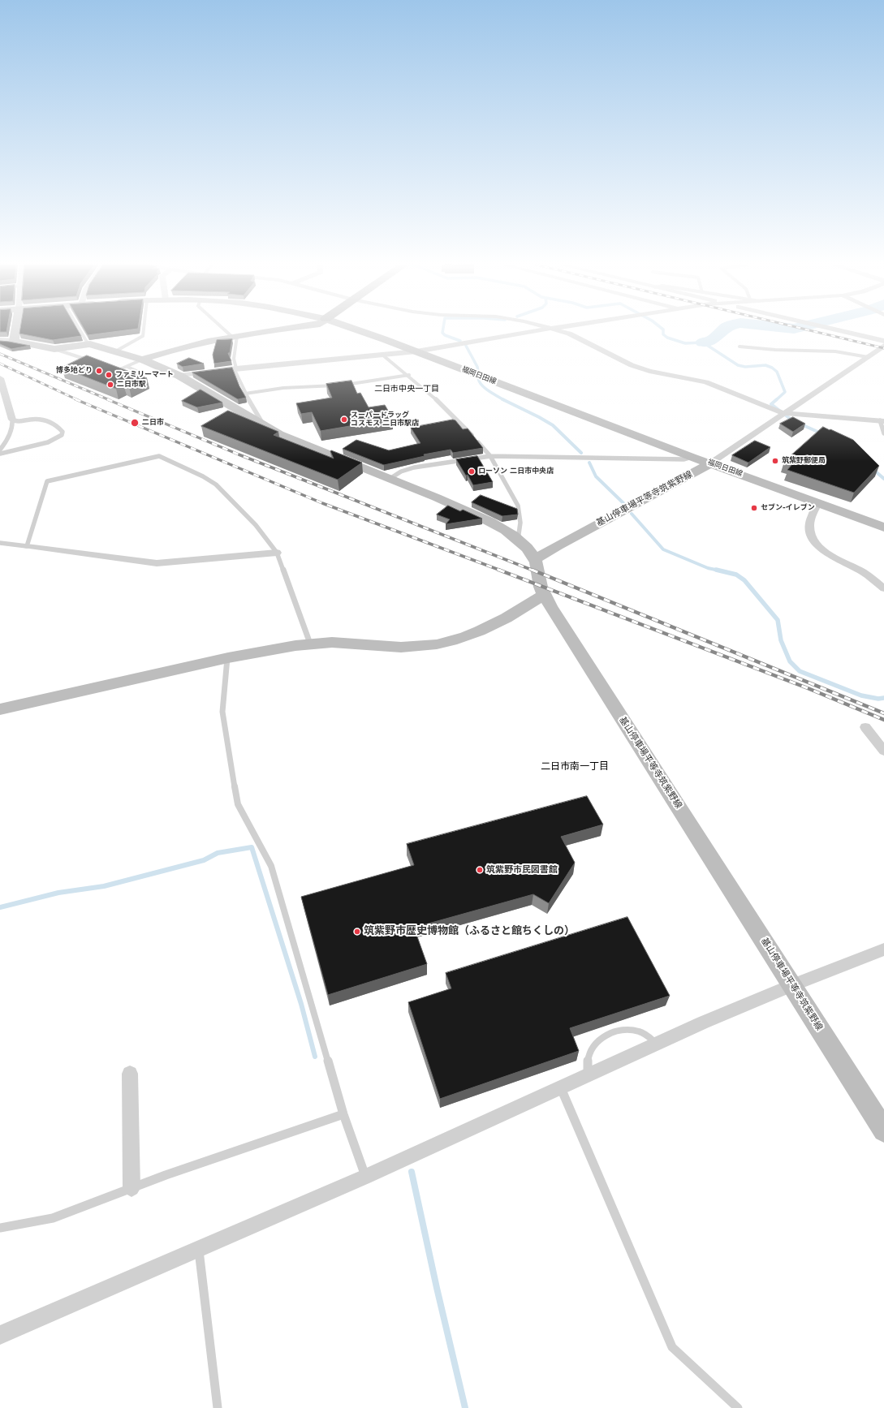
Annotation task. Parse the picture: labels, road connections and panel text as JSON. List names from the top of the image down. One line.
{"streets":{"main road":["福岡日田線","基山停車場平等寺筑紫野線"]},"crossings":[["福岡日田線","基山停車場平等寺筑紫野線"]],"districts":["二日市中央一丁目","二日市南一丁目"],"places":["博多地どり","ファミリーマート","二日市駅","スーパードラッグ コスモス 二日市駅店","二日市","筑紫野郵便局","ローソン 二日市中央店","セブン-イレブン","筑紫野市民図書館","筑紫野市歴史博物館（ふるさと館ちくしの）"]}
